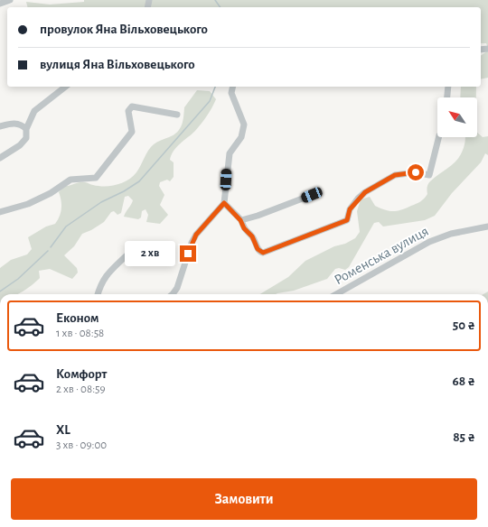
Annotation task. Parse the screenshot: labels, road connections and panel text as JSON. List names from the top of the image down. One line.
{"streets":{"street":["Роменська вулиця"]},"north":"top left","page":{"banner":["провулок Яна Вільховецького","вулиця Яна Вільховецького"],"bubble":"2 хв","list":[{"name":"Економ","note":"1 хв · 08:58","value":"50 ₴"},{"name":"Комфорт","note":"2 хв · 08:59","value":"68 ₴"},{"name":"XL","note":"3 хв · 09:00","value":"85 ₴"}],"buttons":"Замовити"}}
